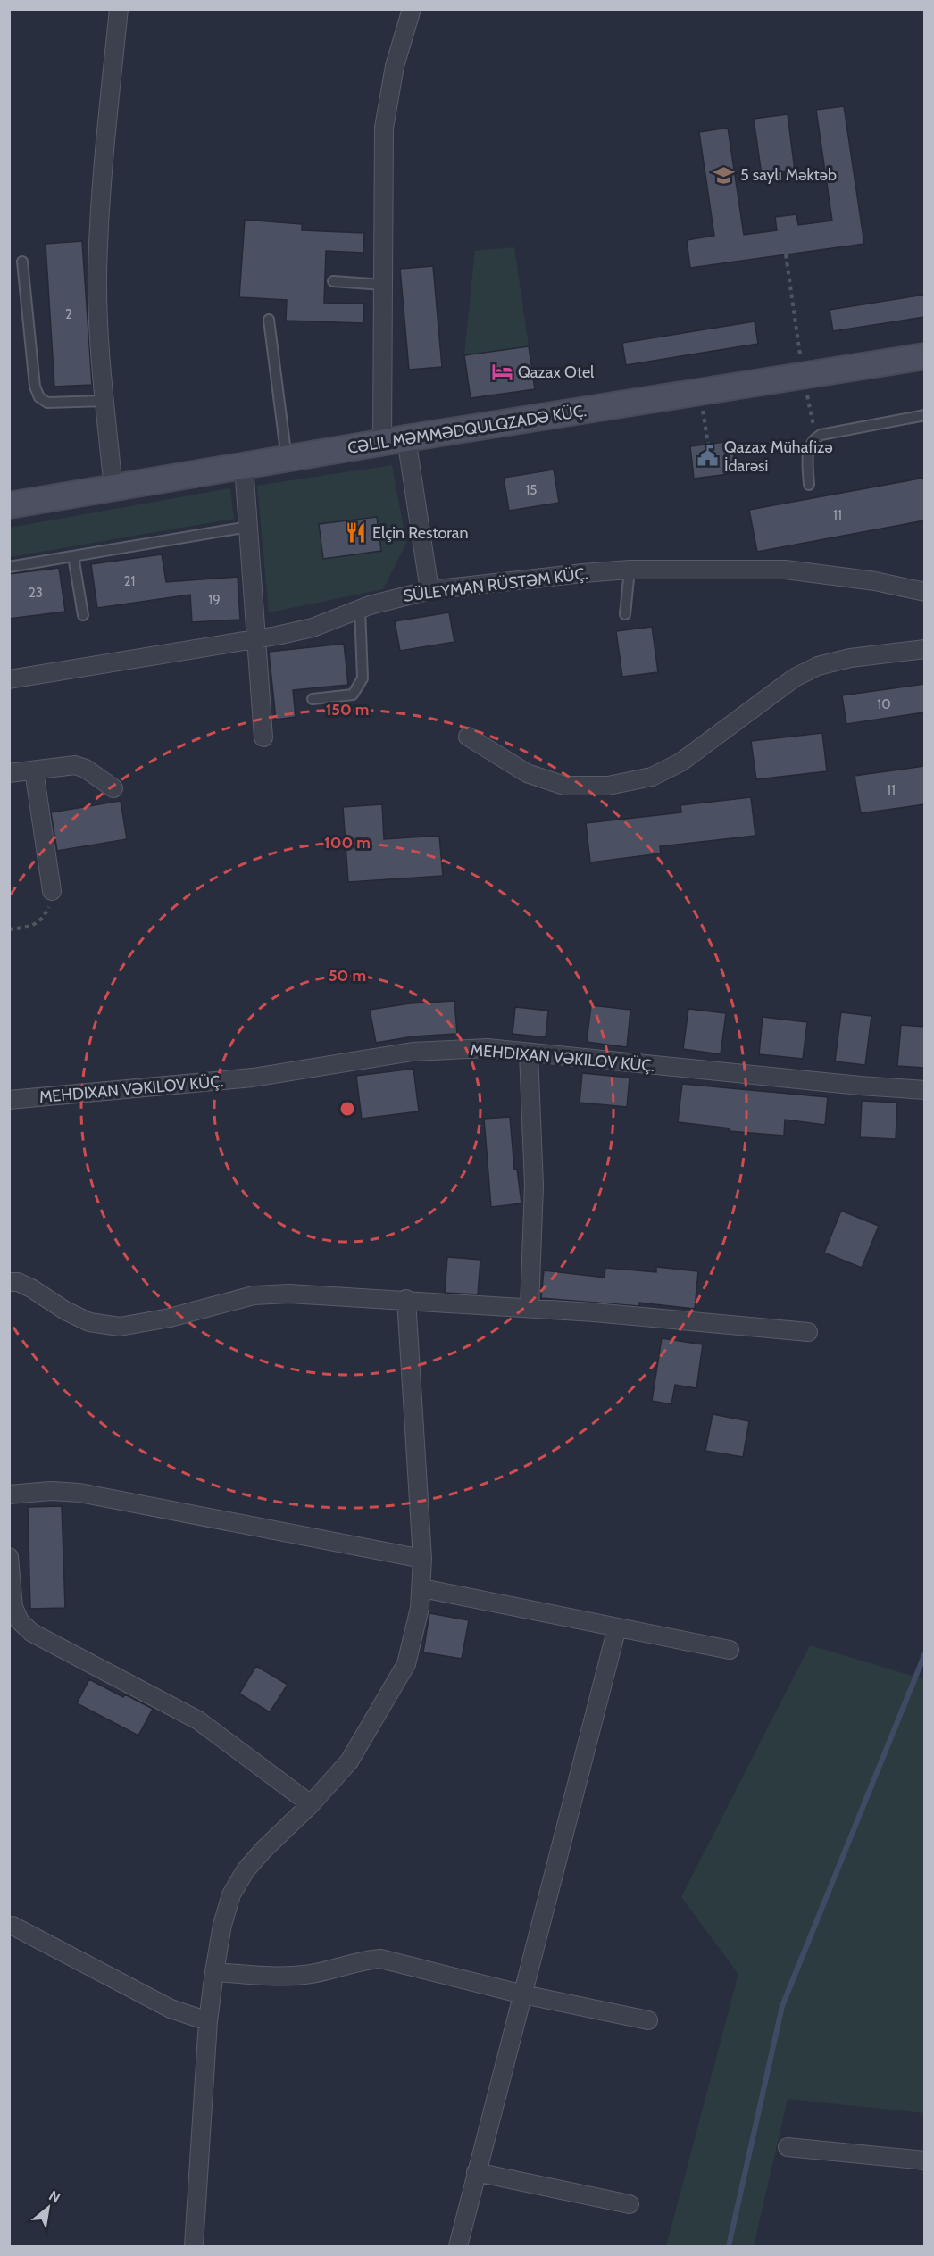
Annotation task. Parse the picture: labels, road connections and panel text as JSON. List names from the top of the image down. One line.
{"streets":{"street":["CƏLIL MƏMMƏDQULQZADƏ KÜÇ.","SÜLEYMAN RÜSTƏM KÜÇ.","MEHDIXAN VƏKILOV KÜÇ."]},"places":{"school or university":["5 saylı Məktəb"],"hotel":["Qazax Otel"],"public building":["Qazax Mühafizə İdarəsi"],"restaurant":["Elçin Restoran"]},"house_numbers":["2","15","11","21","23","19","10","11"],"north":"top right","rings":["150 m","100 m","50 m"]}
